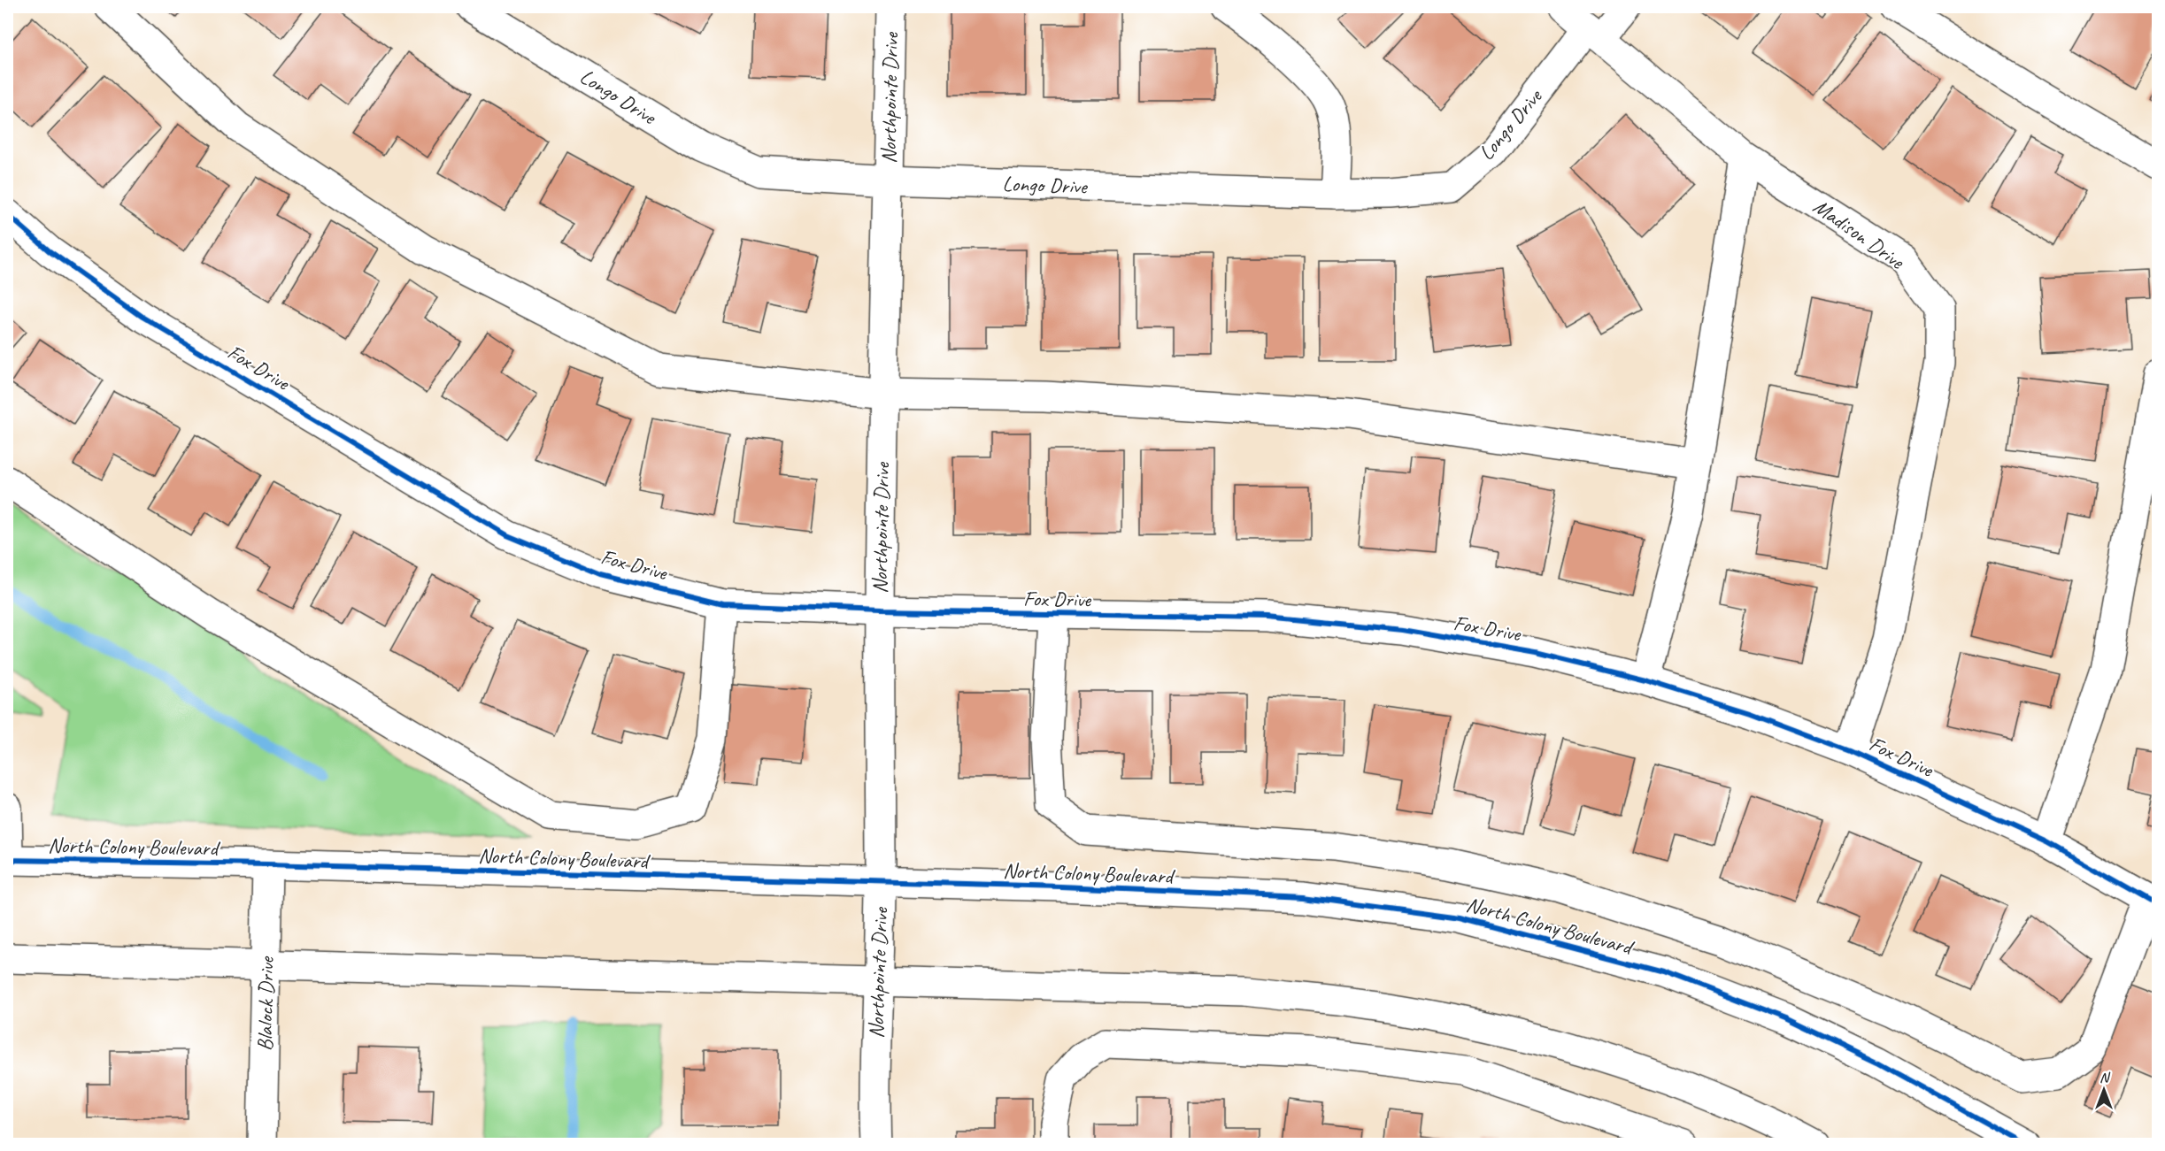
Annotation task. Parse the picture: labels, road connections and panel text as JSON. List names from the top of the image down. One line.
{"streets":{"street":["Longo Drive","Northpointe Drive","Madison Drive","Fox Drive","North Colony Boulevard","Blalock Drive"]},"crossings":[["Longo Drive","Northpointe Drive"],["Longo Drive","Madison Drive"],["Northpointe Drive","Fox Drive"],["Northpointe Drive","North Colony Boulevard"],["Madison Drive","Fox Drive"],["North Colony Boulevard","Blalock Drive"]],"north":"top"}
